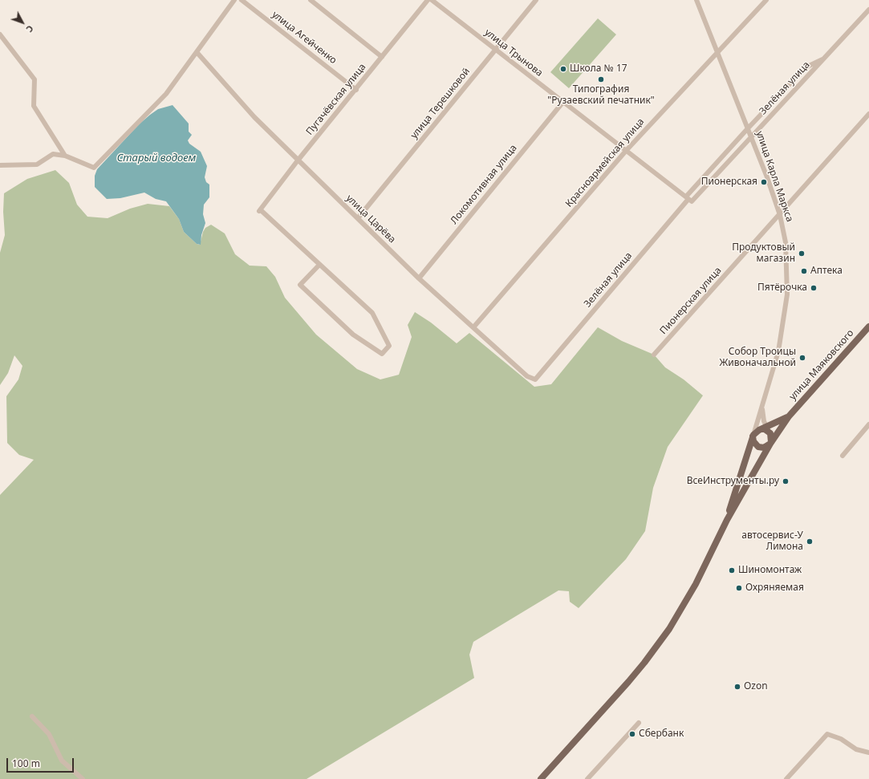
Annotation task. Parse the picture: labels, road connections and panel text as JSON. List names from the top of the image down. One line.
{"streets":{"main road":["улица Карла Маркса","улица Маяковского"],"street":["улица Агейченко","улица Трынова","Зелёная улица","Пугачёвская улица","улица Терешковой","Красноармейская улица","Локомотивная улица","улица Царёва","Пионерская улица"]},"crossings":[["улица Агейченко","Пугачёвская улица"],["улица Трынова","Зелёная улица"],["улица Трынова","улица Терешковой"],["улица Трынова","Красноармейская улица"],["улица Трынова","Локомотивная улица"],["Зелёная улица","улица Карла Маркса"],["Зелёная улица","улица Царёва"],["Пугачёвская улица","улица Царёва"],["улица Терешковой","улица Царёва"],["Красноармейская улица","улица Карла Маркса"],["Красноармейская улица","улица Царёва"],["улица Карла Маркса","Пионерская улица"],["улица Карла Маркса","улица Маяковского"],["Локомотивная улица","улица Царёва"]],"water":["Старый водоем"],"places":["Школа № 17","Типография \"Рузаевский печатник\"","Пионерская","Продуктовый магазин","Аптека","Пятёрочка","Собор Троицы Живоначальной","ВсеИнструменты.ру","автосервис-У Лимона","Шиномонтаж","Охряняемая","Ozon","Сбербанк"],"scale_bar":"100 m","north":"bottom right"}
